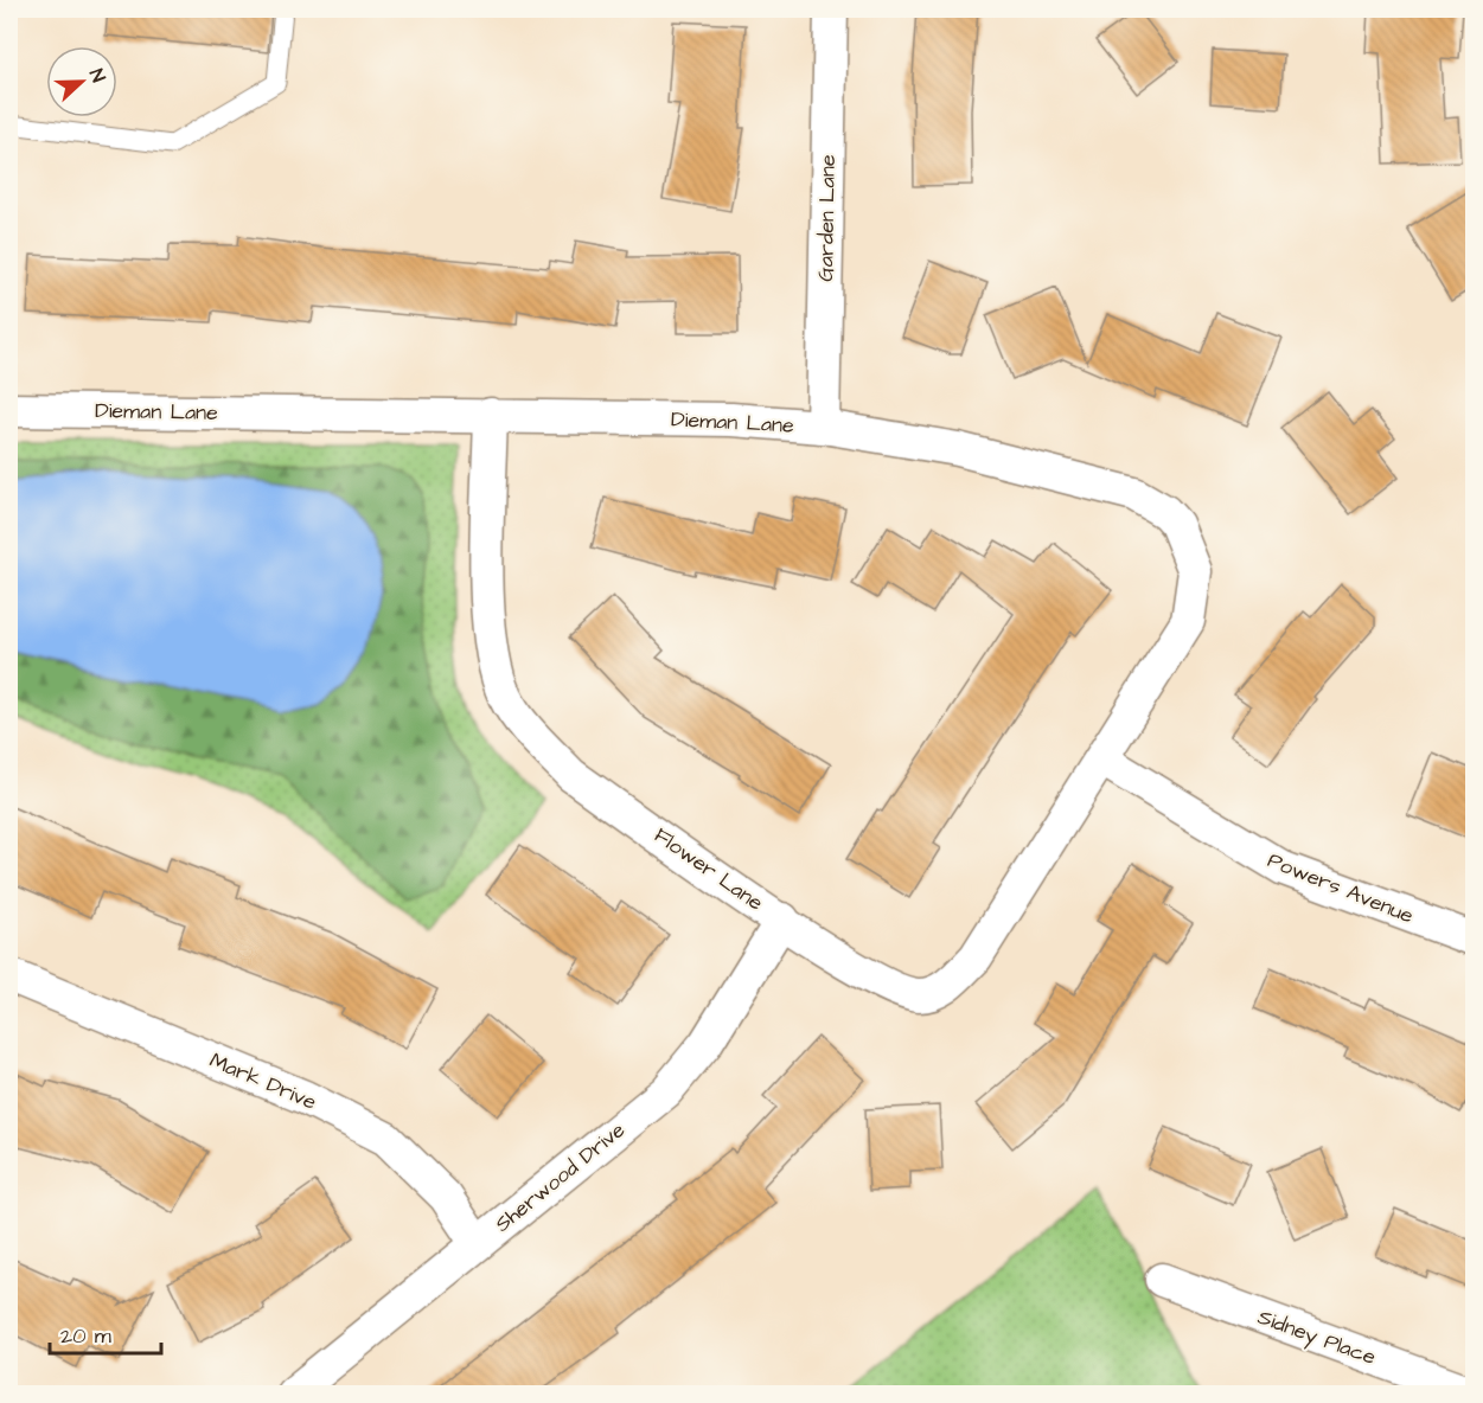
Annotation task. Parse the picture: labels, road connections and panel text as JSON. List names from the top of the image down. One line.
{"streets":{"street":["Garden Lane","Dieman Lane","Flower Lane","Powers Avenue","Mark Drive","Sherwood Drive","Sidney Place"]},"crossings":[["Garden Lane","Dieman Lane"],["Dieman Lane","Flower Lane"],["Dieman Lane","Powers Avenue"],["Flower Lane","Powers Avenue"],["Flower Lane","Sherwood Drive"],["Mark Drive","Sherwood Drive"]],"scale_bar":"20 m","north":"right"}
